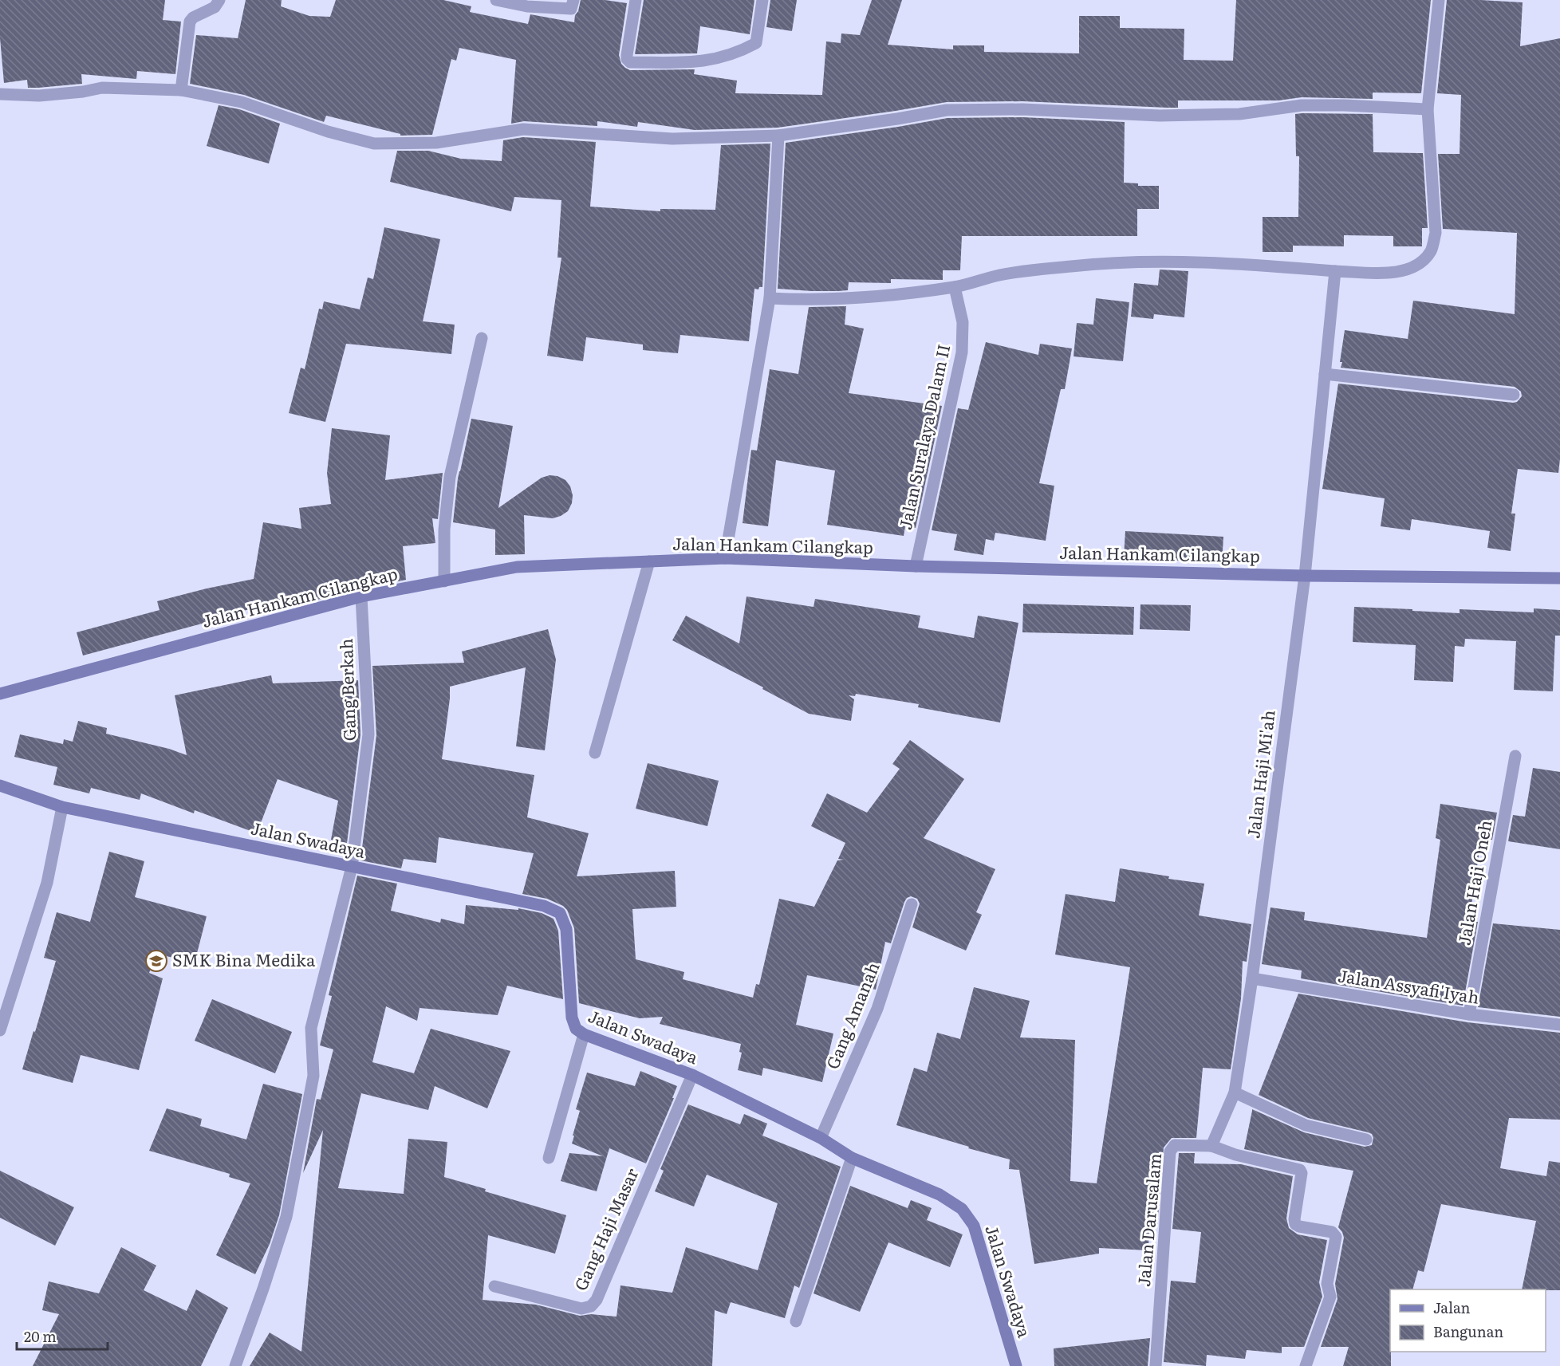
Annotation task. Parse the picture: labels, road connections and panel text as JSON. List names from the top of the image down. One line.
{"streets":{"street":["Jalan Suralaya Dalam II","Jalan Hankam Cilangkap","Gang Berkah","Jalan Haji Mi'ah","Jalan Swadaya","Jalan Haji Oneh","Jalan Assyafi'Iyah","Gang Amanah","Jalan Darusalam","Gang Haji Masar"]},"crossings":[["Jalan Suralaya Dalam II","Jalan Hankam Cilangkap"],["Jalan Hankam Cilangkap","Gang Berkah"],["Jalan Hankam Cilangkap","Jalan Haji Mi'ah"],["Gang Berkah","Jalan Swadaya"],["Jalan Haji Mi'ah","Jalan Assyafi'Iyah"],["Jalan Swadaya","Gang Amanah"],["Jalan Swadaya","Gang Haji Masar"],["Jalan Haji Oneh","Jalan Assyafi'Iyah"]],"places":{"school or university":["SMK Bina Medika"]},"legend":["Jalan","Bangunan"],"scale_bar":"20 m"}
